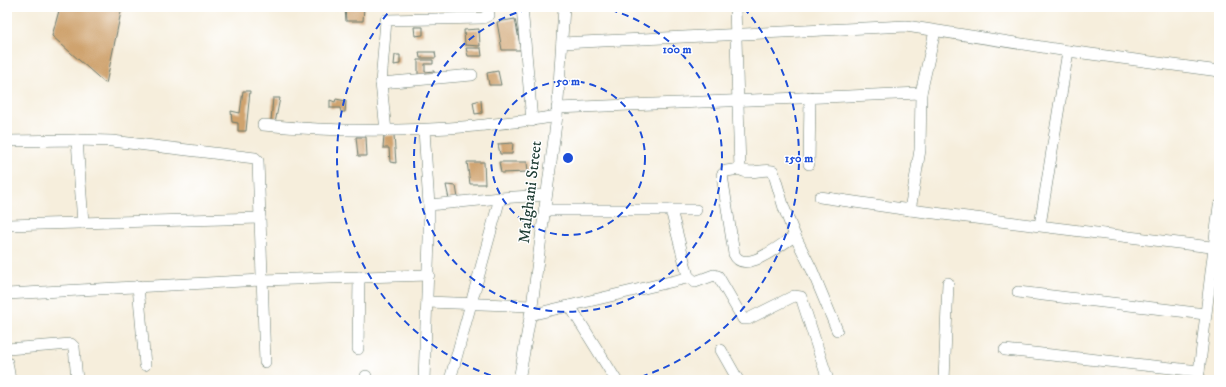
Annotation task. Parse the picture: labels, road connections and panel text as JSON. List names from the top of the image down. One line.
{"streets":{"street":["Malghani Street"]},"rings":["100 m","50 m","150 m"]}
